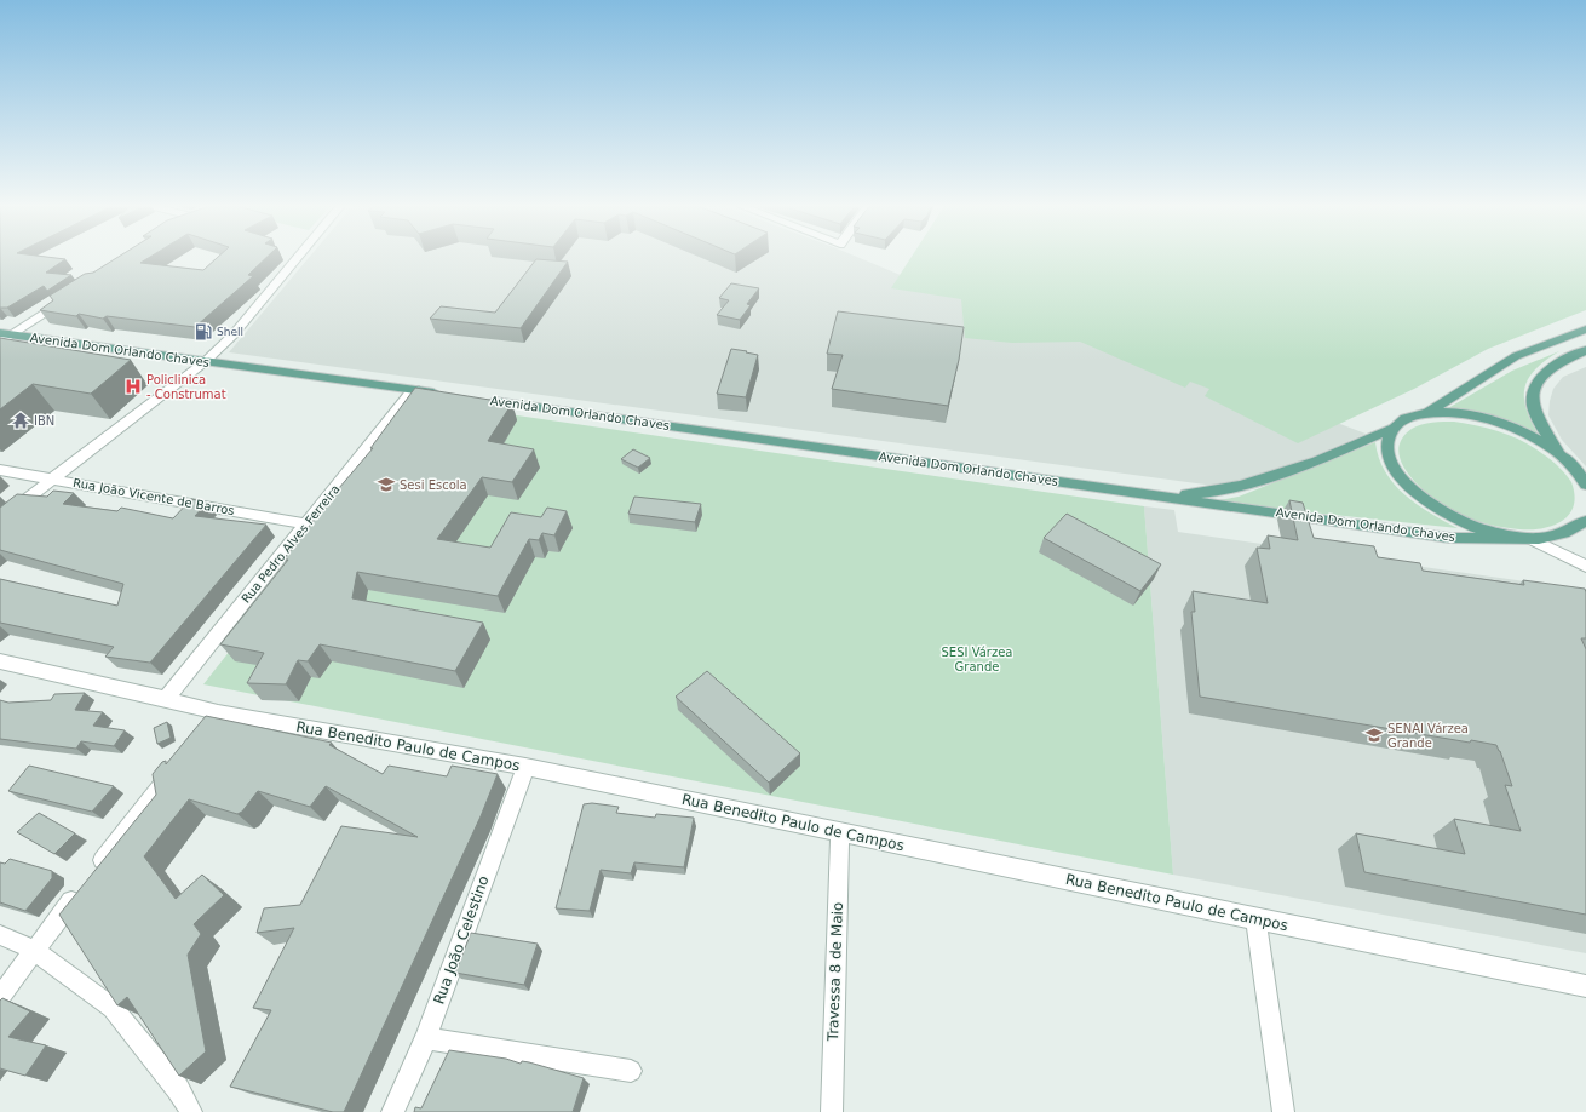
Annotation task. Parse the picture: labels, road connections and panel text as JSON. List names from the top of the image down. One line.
{"streets":{"main road":["Avenida Dom Orlando Chaves"],"street":["Rua João Vicente de Barros","Rua Pedro Alves Ferreira","Rua Benedito Paulo de Campos","Rua João Celestino","Travessa 8 de Maio"]},"crossings":[["Avenida Dom Orlando Chaves","Rua Pedro Alves Ferreira"],["Rua João Vicente de Barros","Rua Pedro Alves Ferreira"],["Rua Pedro Alves Ferreira","Rua Benedito Paulo de Campos"],["Rua Benedito Paulo de Campos","Rua João Celestino"],["Rua Benedito Paulo de Campos","Travessa 8 de Maio"]],"parks":["SESI Várzea Grande"],"places":{"fuel station":["Shell"],"hospital":["Policlinica - Construmat"],"temple":["IBN"],"school or university":["Sesi Escola","SENAI Várzea Grande"]}}
